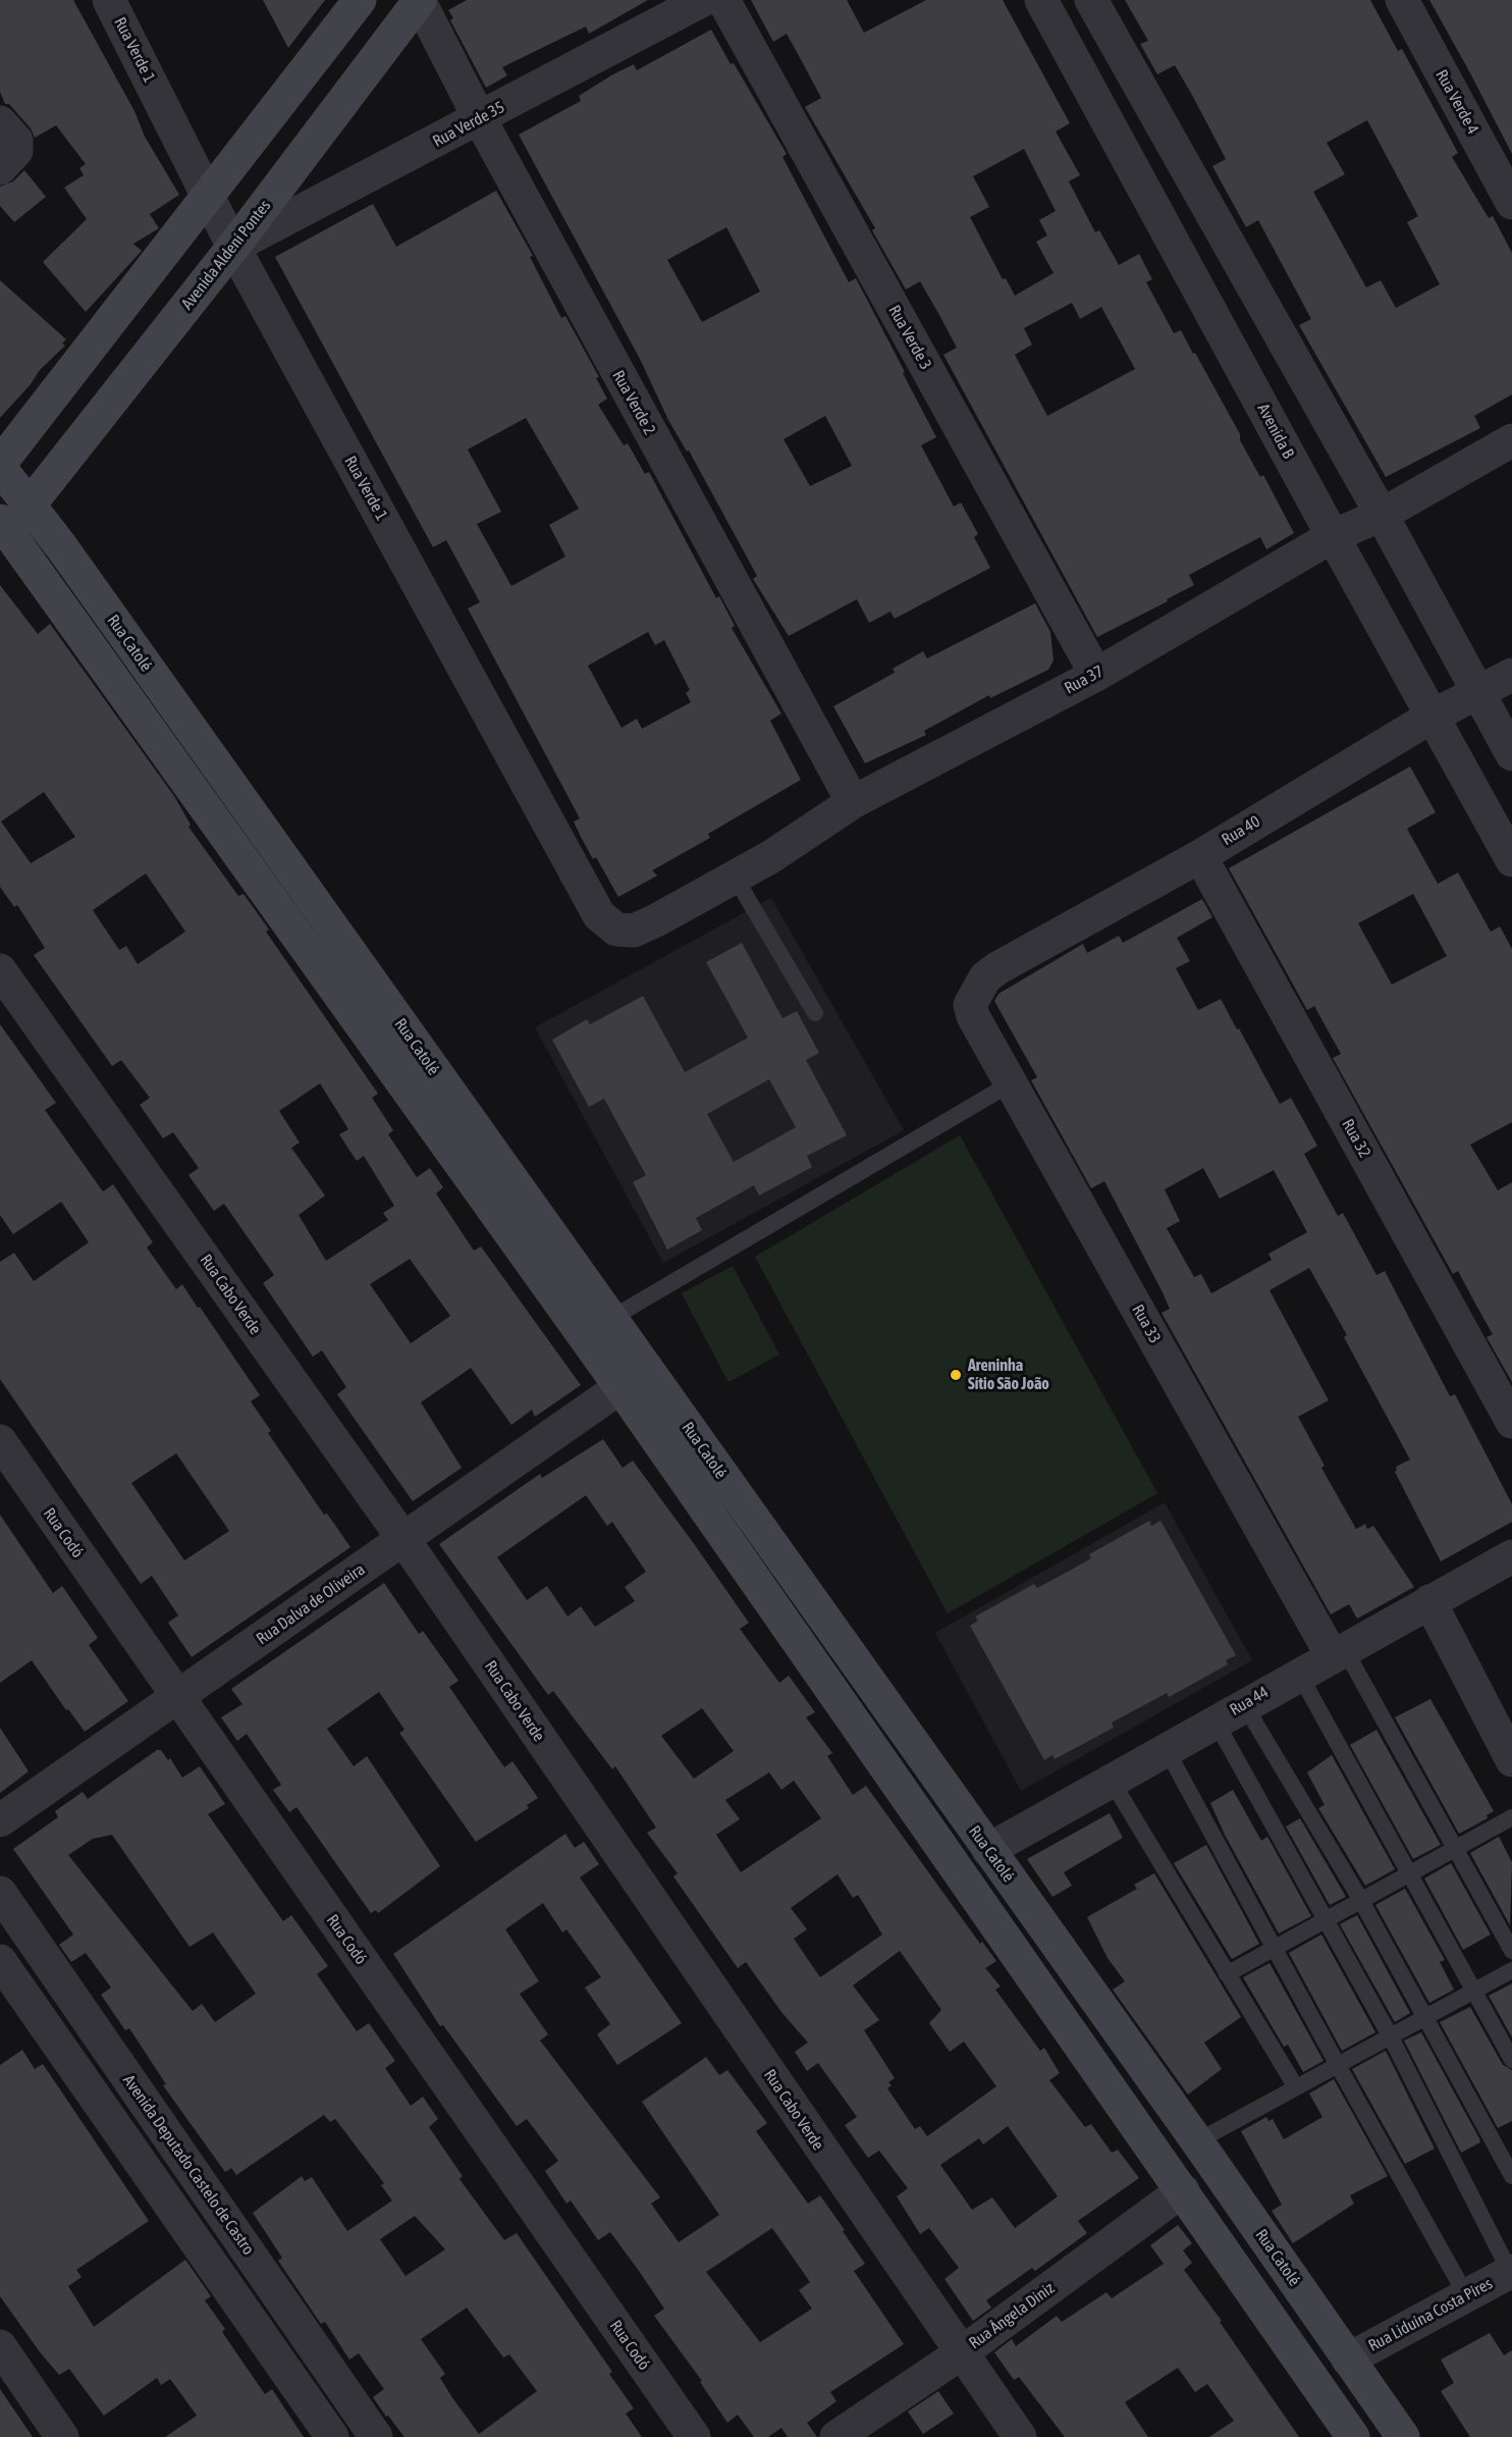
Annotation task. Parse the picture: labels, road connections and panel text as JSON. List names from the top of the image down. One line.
{"streets":{"street":["Rua Verde 1","Rua Verde 4","Rua Verde 35","Avenida Aldeni Pontes","Rua Verde 3","Rua Verde 2","Avenida B","Rua Catolé","Rua 37","Rua 40","Rua 32","Rua Cabo Verde","Rua 33","Rua Codó","Rua Dalva de Oliveira","Rua 44","Avenida Deputado Castelo de Castro","Rua Liduína Costa Pires","Rua Ângela Diniz"]},"crossings":[["Rua Verde 1","Rua Verde 35"],["Rua Verde 1","Avenida Aldeni Pontes"],["Rua Verde 1","Rua 37"],["Rua Verde 35","Avenida Aldeni Pontes"],["Rua Verde 35","Rua Verde 2"],["Avenida Aldeni Pontes","Rua Verde 2"],["Avenida Aldeni Pontes","Rua Catolé"],["Rua Verde 3","Rua 37"],["Rua Verde 2","Rua 37"],["Avenida B","Rua 37"],["Avenida B","Rua 40"],["Rua Catolé","Rua Dalva de Oliveira"],["Rua Catolé","Rua 44"],["Rua Catolé","Rua Liduína Costa Pires"],["Rua Catolé","Rua Ângela Diniz"],["Rua 40","Rua 32"],["Rua 40","Rua 33"],["Rua Cabo Verde","Rua Dalva de Oliveira"],["Rua Cabo Verde","Rua Ângela Diniz"],["Rua 33","Rua 44"],["Rua Codó","Rua Dalva de Oliveira"]],"places":["Areninha Sítio São João"]}
